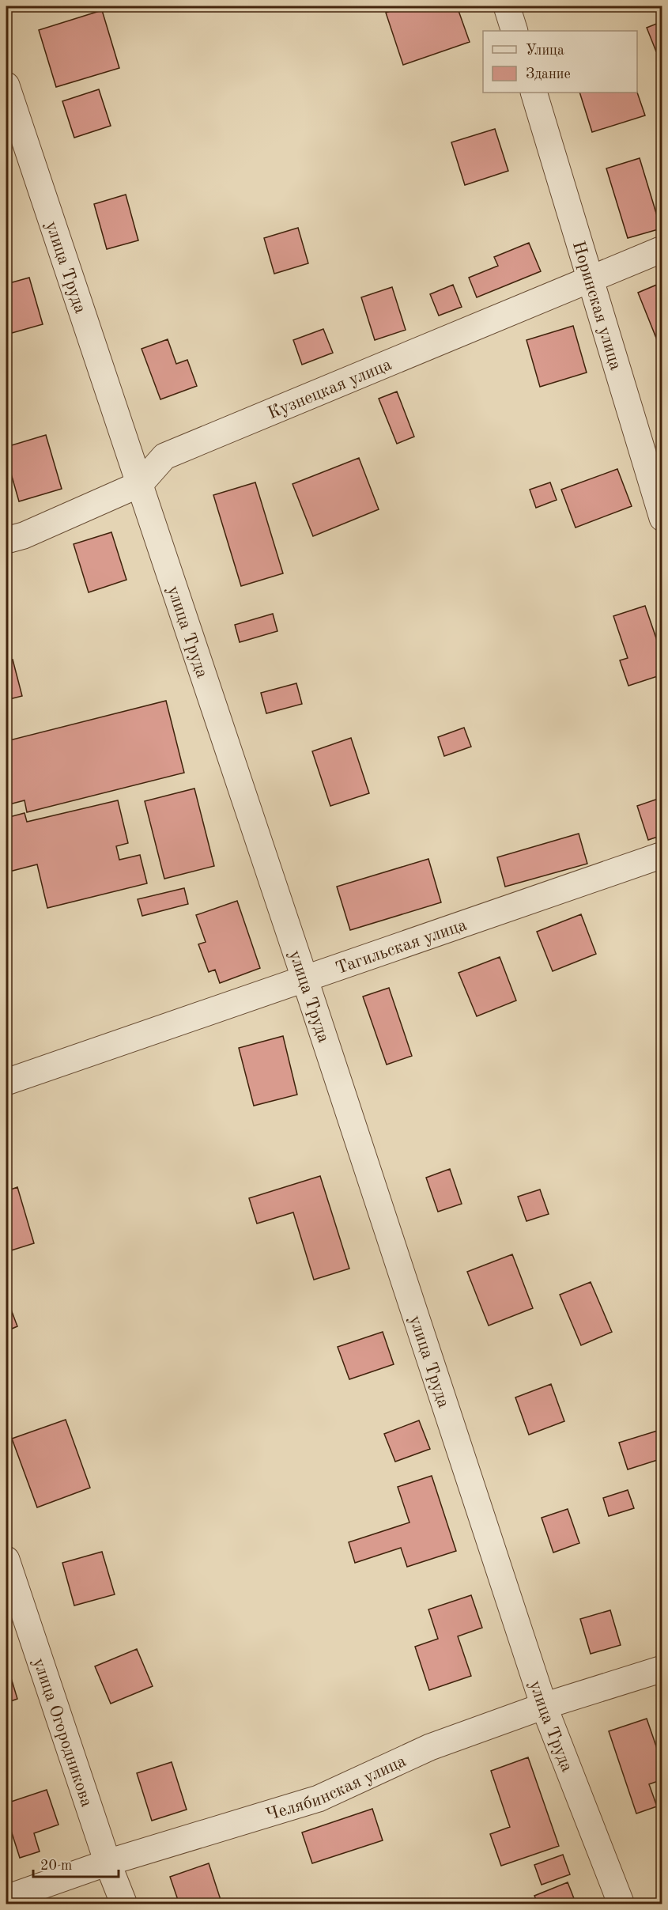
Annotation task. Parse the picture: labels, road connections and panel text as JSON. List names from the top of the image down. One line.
{"streets":{"street":["улица Труда","Норинская улица","Кузнецкая улица","Тагильская улица","улица Огородникова","Челябинская улица"]},"crossings":[["улица Труда","Кузнецкая улица"],["улица Труда","Тагильская улица"],["улица Труда","Челябинская улица"],["Норинская улица","Кузнецкая улица"],["улица Огородникова","Челябинская улица"]],"legend":["Улица","Здание"],"scale_bar":"20 m"}
